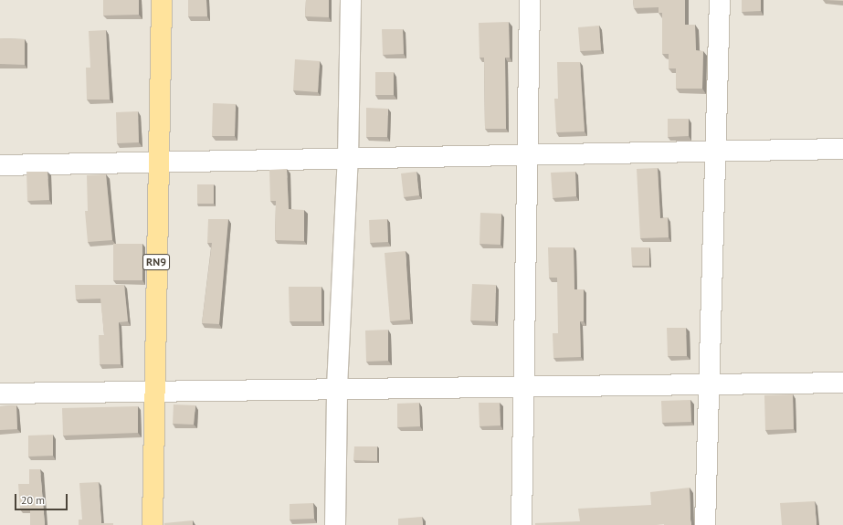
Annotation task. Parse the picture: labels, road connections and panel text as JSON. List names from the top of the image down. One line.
{"streets":{"main road":["RN9"]},"scale_bar":"20 m"}
